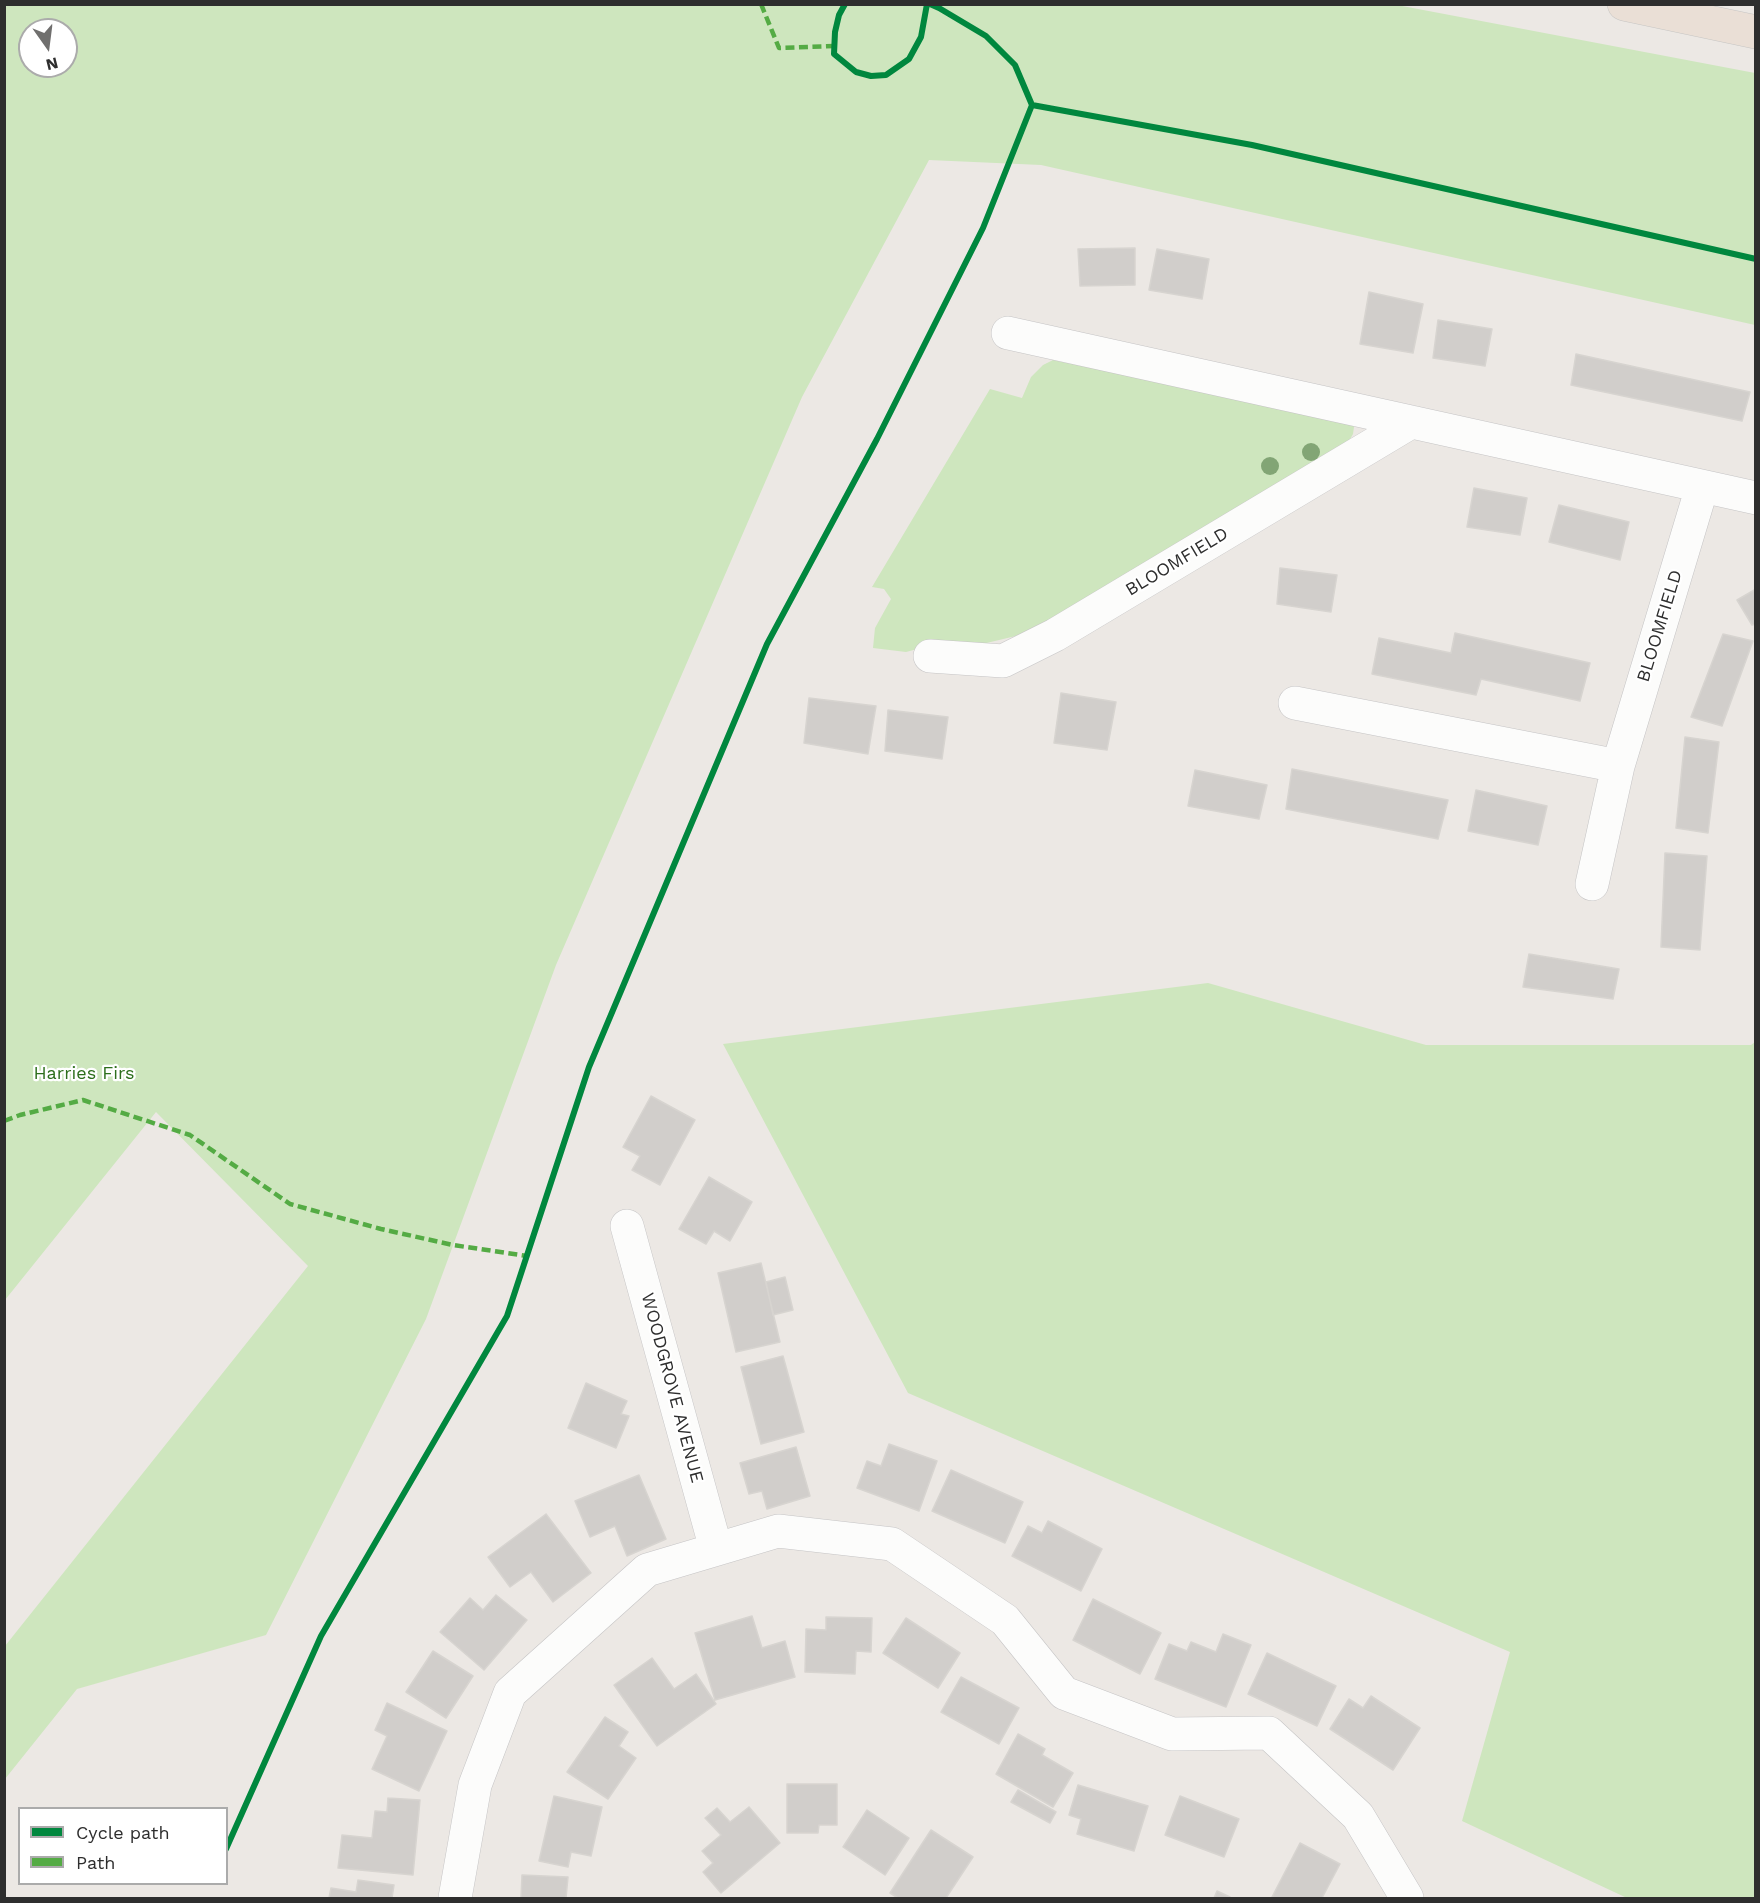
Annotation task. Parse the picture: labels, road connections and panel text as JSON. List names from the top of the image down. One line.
{"streets":{"street":["BLOOMFIELD","WOODGROVE AVENUE"]},"parks":["Harries Firs"],"legend":["Cycle path","Path"],"north":"bottom"}
